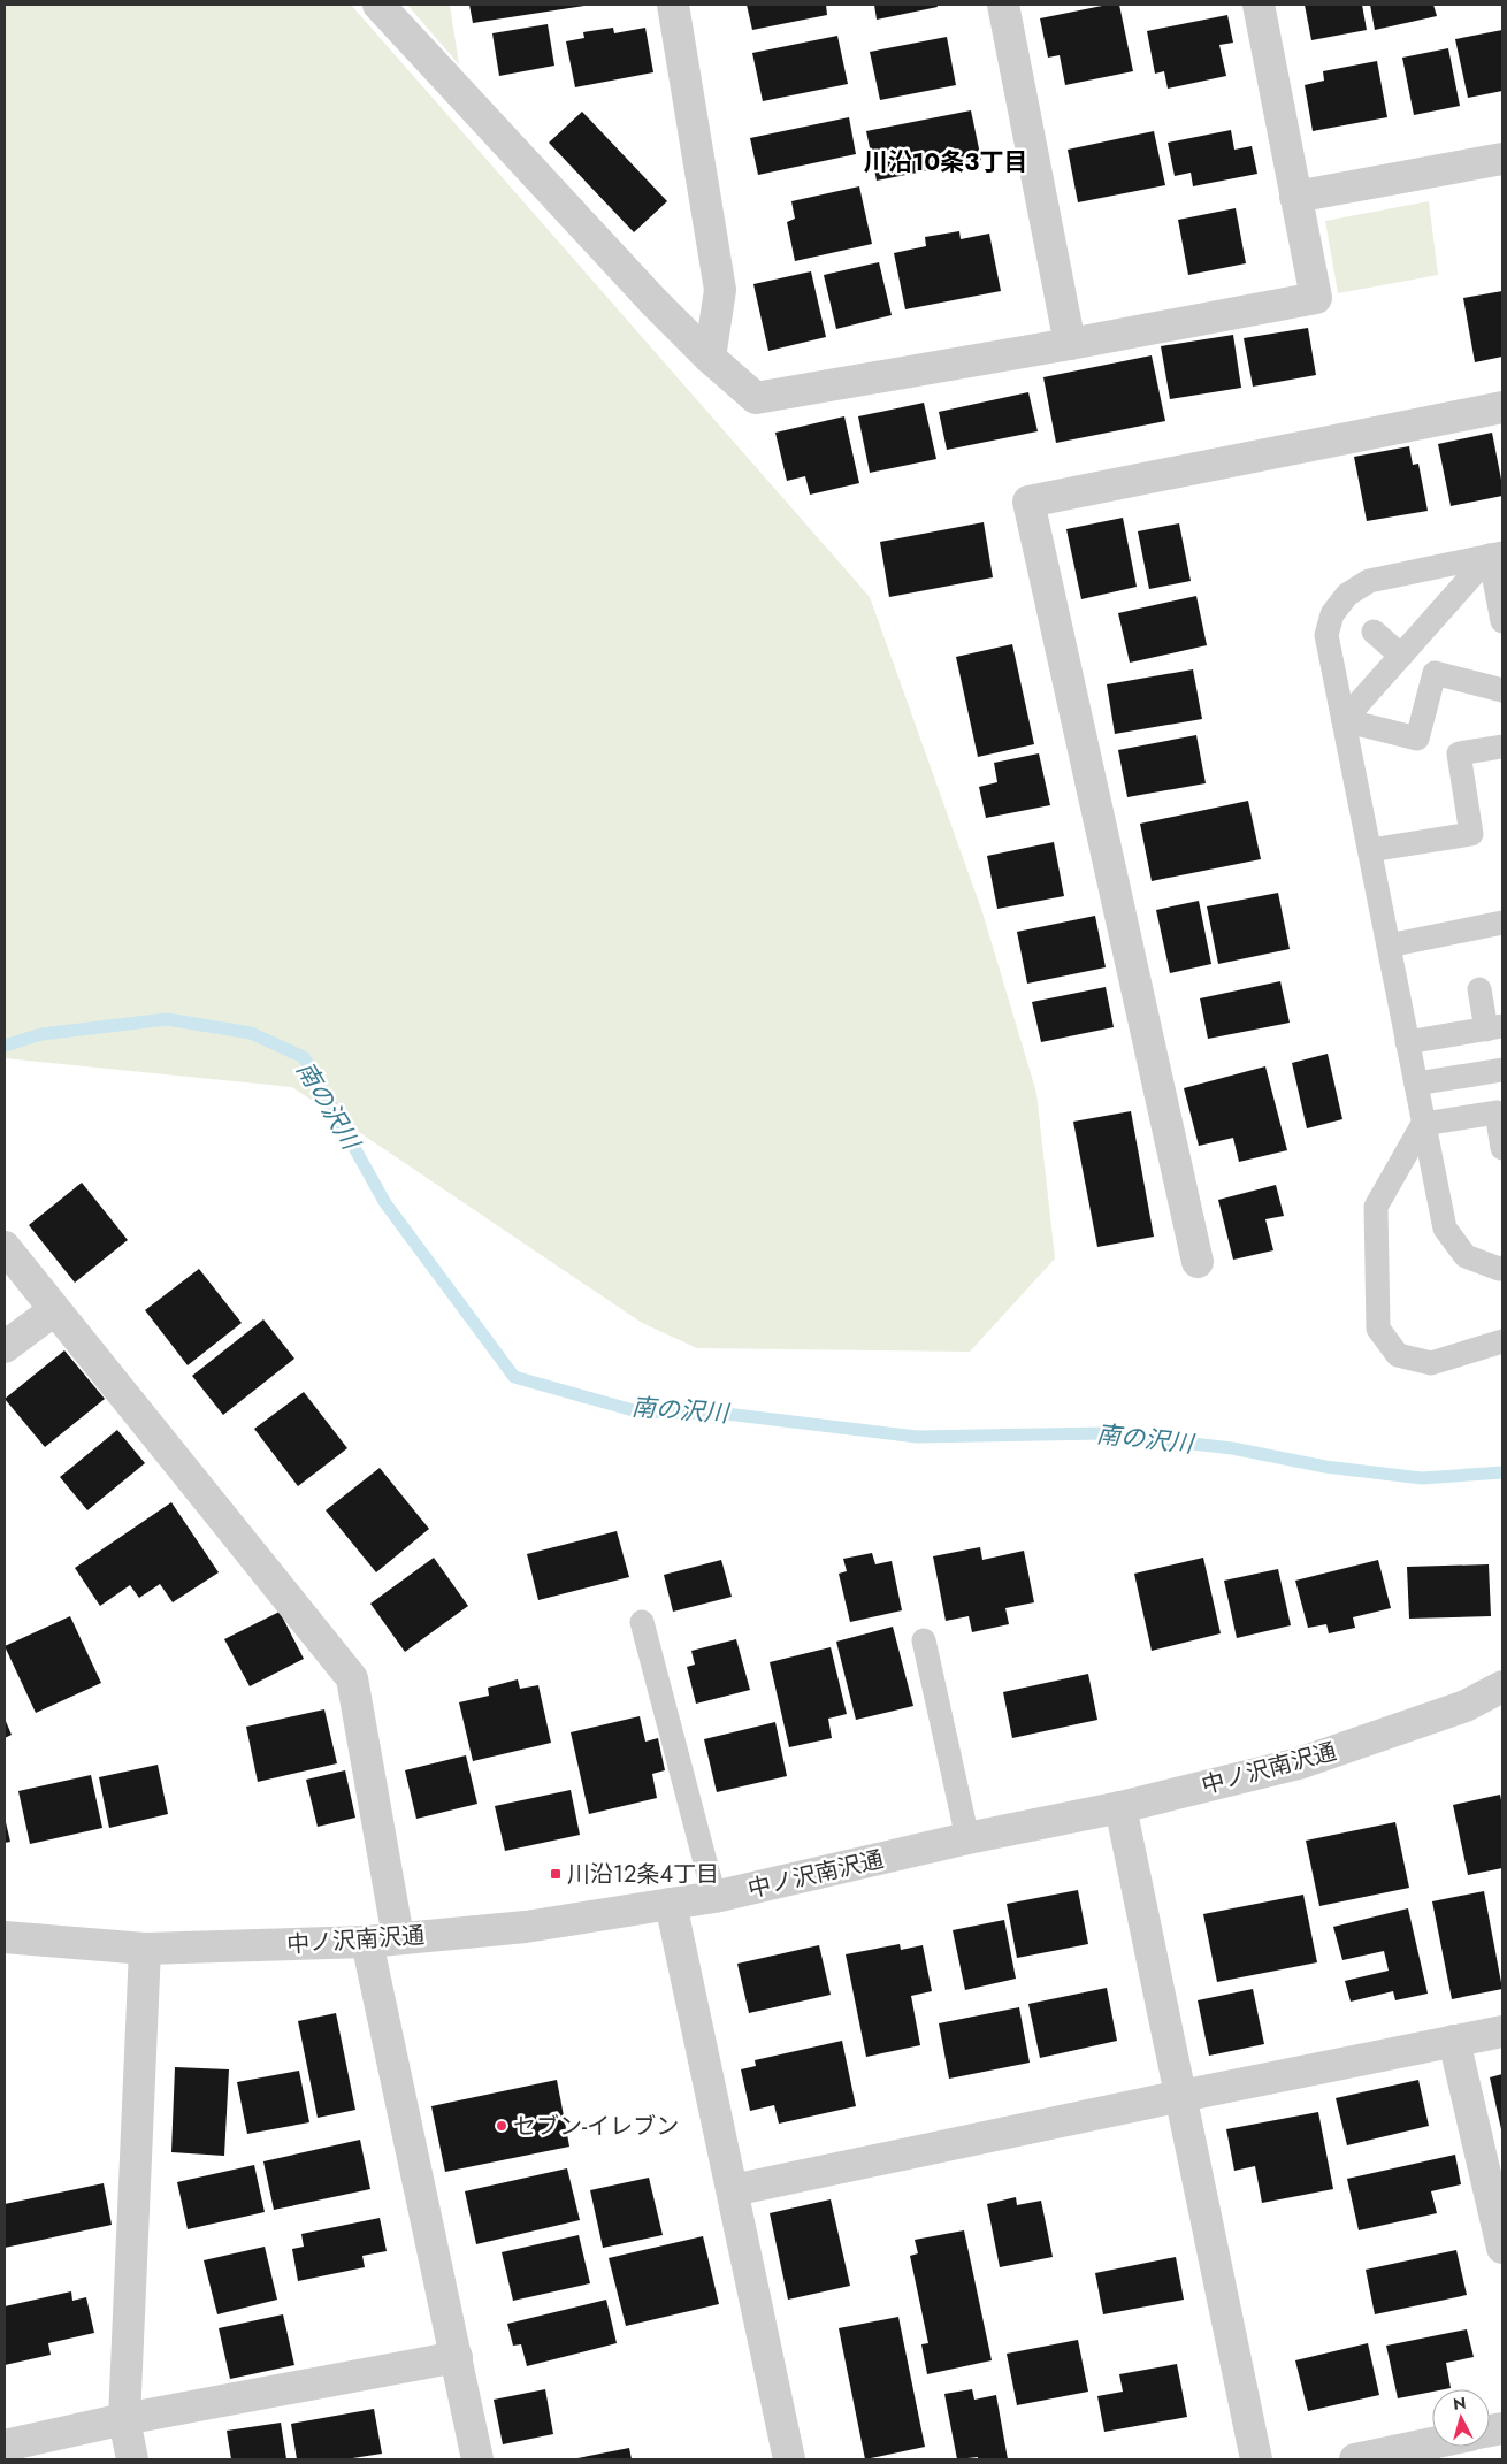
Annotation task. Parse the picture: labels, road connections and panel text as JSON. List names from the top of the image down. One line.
{"streets":{"street":["中ノ沢南沢通"]},"districts":["川沿10条3丁目"],"water":["南の沢川"],"places":{"transit":["川沿12条4丁目"],"other":["セブン-イレブン"]},"north":"top"}
